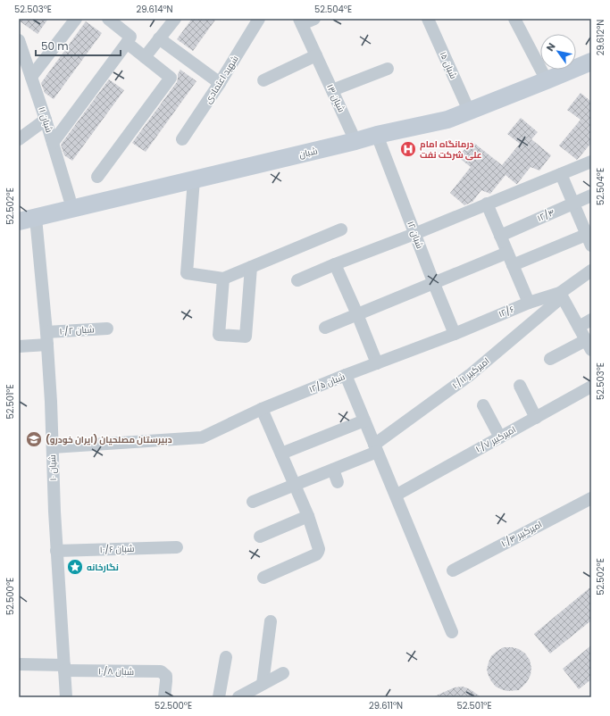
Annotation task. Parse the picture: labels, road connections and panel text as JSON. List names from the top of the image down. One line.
{"streets":{"street":["۱۵ شبان","شهید اعتمادی","۱۳ شبان","۱۱ شبان","شبان","۱۲/۴","۱۲ شبان","۱۲/۶","۱۰/۲ شبان","۱۰/۱۱ امیرکبیر","۱۲/۵ شبان","۱۰/۷ امیرکبیر","۱۰ شبان","۱۰/۳ امیرکبیر","۱۰/۶ شبان","۱۰/۸ شبان"]},"crossings":[["۱۵ شبان","شبان"],["۱۳ شبان","شبان"],["شبان","۱۲ شبان"],["شبان","۱۰ شبان"],["۱۲ شبان","۱۲/۶"],["۱۲ شبان","۱۲/۵ شبان"],["۱۲/۶","۱۰/۱۱ امیرکبیر"],["۱۲/۶","۱۲/۵ شبان"],["۱۰/۲ شبان","۱۰ شبان"],["۱۲/۵ شبان","۱۰ شبان"],["۱۰ شبان","۱۰/۶ شبان"],["۱۰ شبان","۱۰/۸ شبان"]],"places":{"hospital":["درمانگاه امام علی شرکت نفت"],"school or university":["دبیرستان مصلحیان (ایران خودرو)"],"place":["نگارخانه"]},"scale_bar":"50 m","north":"top left","coordinates":["52.503°E","29.614°N","52.504°E","29.612°N","52.502°E","52.501°E","52.500°E","29.611°N"]}
